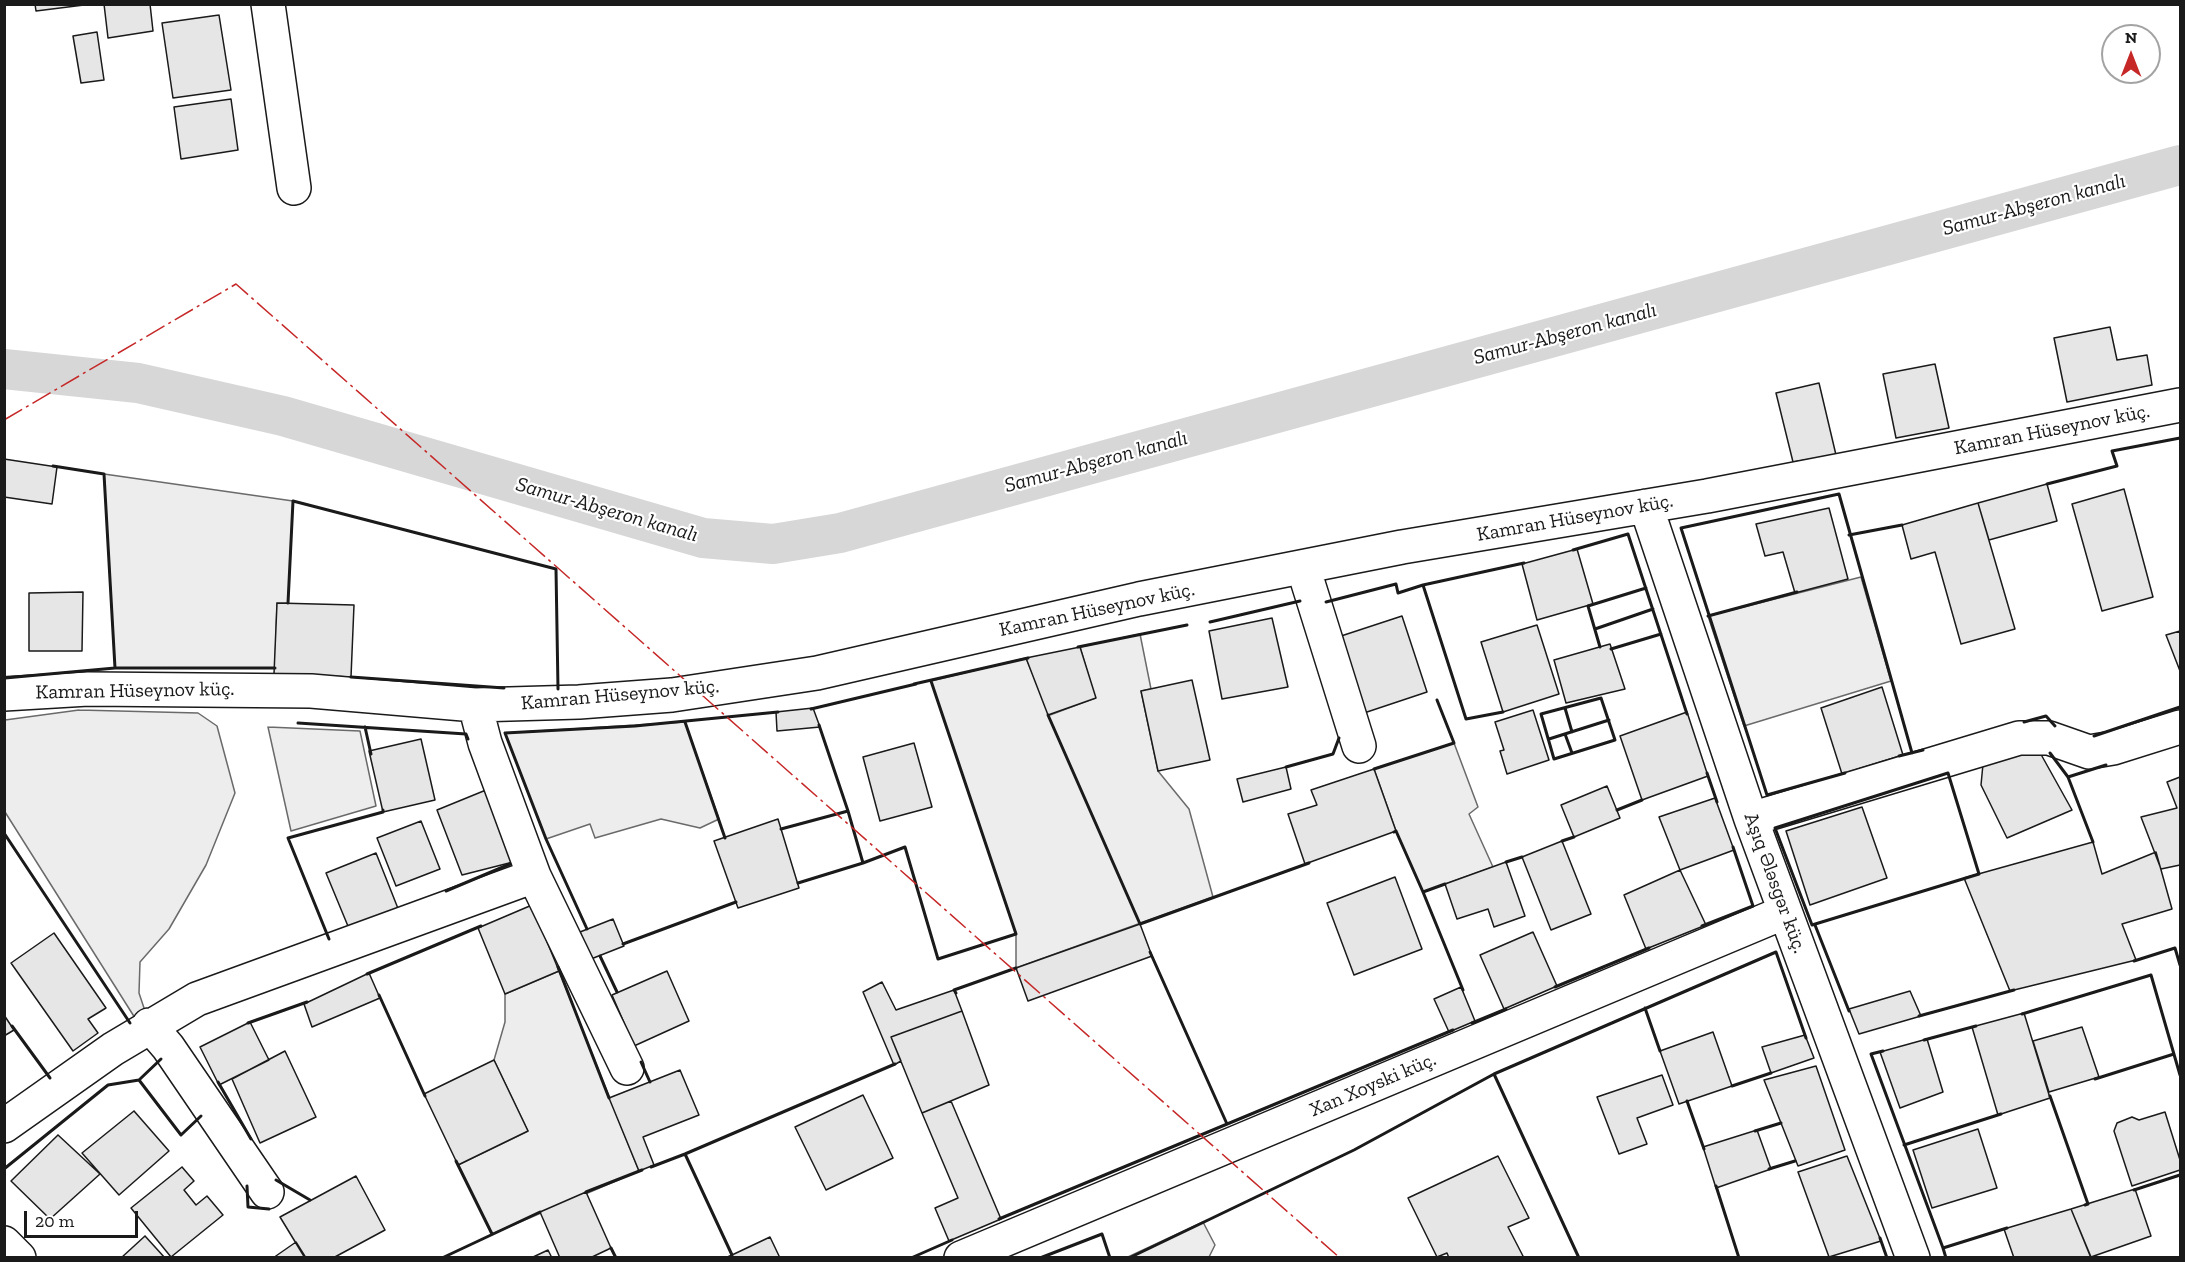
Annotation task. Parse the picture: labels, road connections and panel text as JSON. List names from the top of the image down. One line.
{"streets":{"street":["Kamran Hüseynov küç.","Aşıq Ələsgər küç.","Xan Xoyski küç."]},"crossings":[["Kamran Hüseynov küç.","Aşıq Ələsgər küç."],["Aşıq Ələsgər küç.","Xan Xoyski küç."]],"water":["Samur-Abşeron kanalı"],"scale_bar":"20 m","north":"top"}
